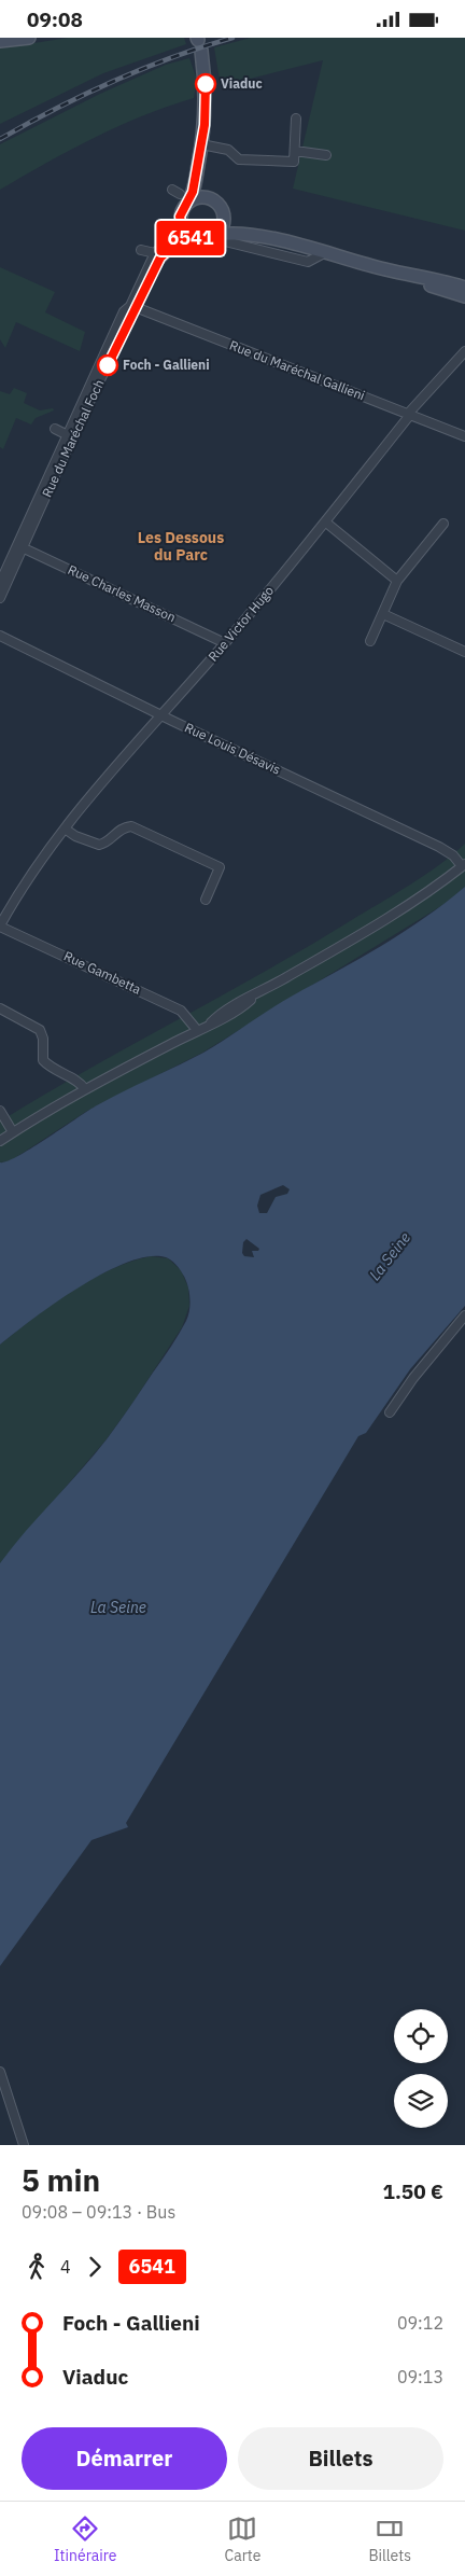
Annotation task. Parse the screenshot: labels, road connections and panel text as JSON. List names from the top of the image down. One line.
{"streets":{"street":["Rue du Maréchal Gallieni","Rue du Maréchal Foch","Rue Charles Masson","Rue Victor Hugo","Rue Louis Désavis","Rue Gambetta"]},"crossings":[["Rue du Maréchal Gallieni","Rue du Maréchal Foch"],["Rue du Maréchal Gallieni","Rue Victor Hugo"],["Rue du Maréchal Foch","Rue Charles Masson"],["Rue Charles Masson","Rue Victor Hugo"],["Rue Victor Hugo","Rue Louis Désavis"],["Rue Victor Hugo","Rue Gambetta"]],"districts":["Les Dessous du Parc"],"water":["La Seine"],"places":["Viaduc","Foch - Gallieni"],"lines":["bus line 6541"],"page":{"status":"09:08","on_map":"6541","heading":["5 min","09:08 – 09:13 · Bus","1.50 €"],"legs":["4","6541"],"list":[{"name":"Foch - Gallieni","value":"09:12"},{"name":"Viaduc","value":"09:13"}],"buttons":["Démarrer","Billets"],"tabs":["Itinéraire","Carte","Billets"]}}
